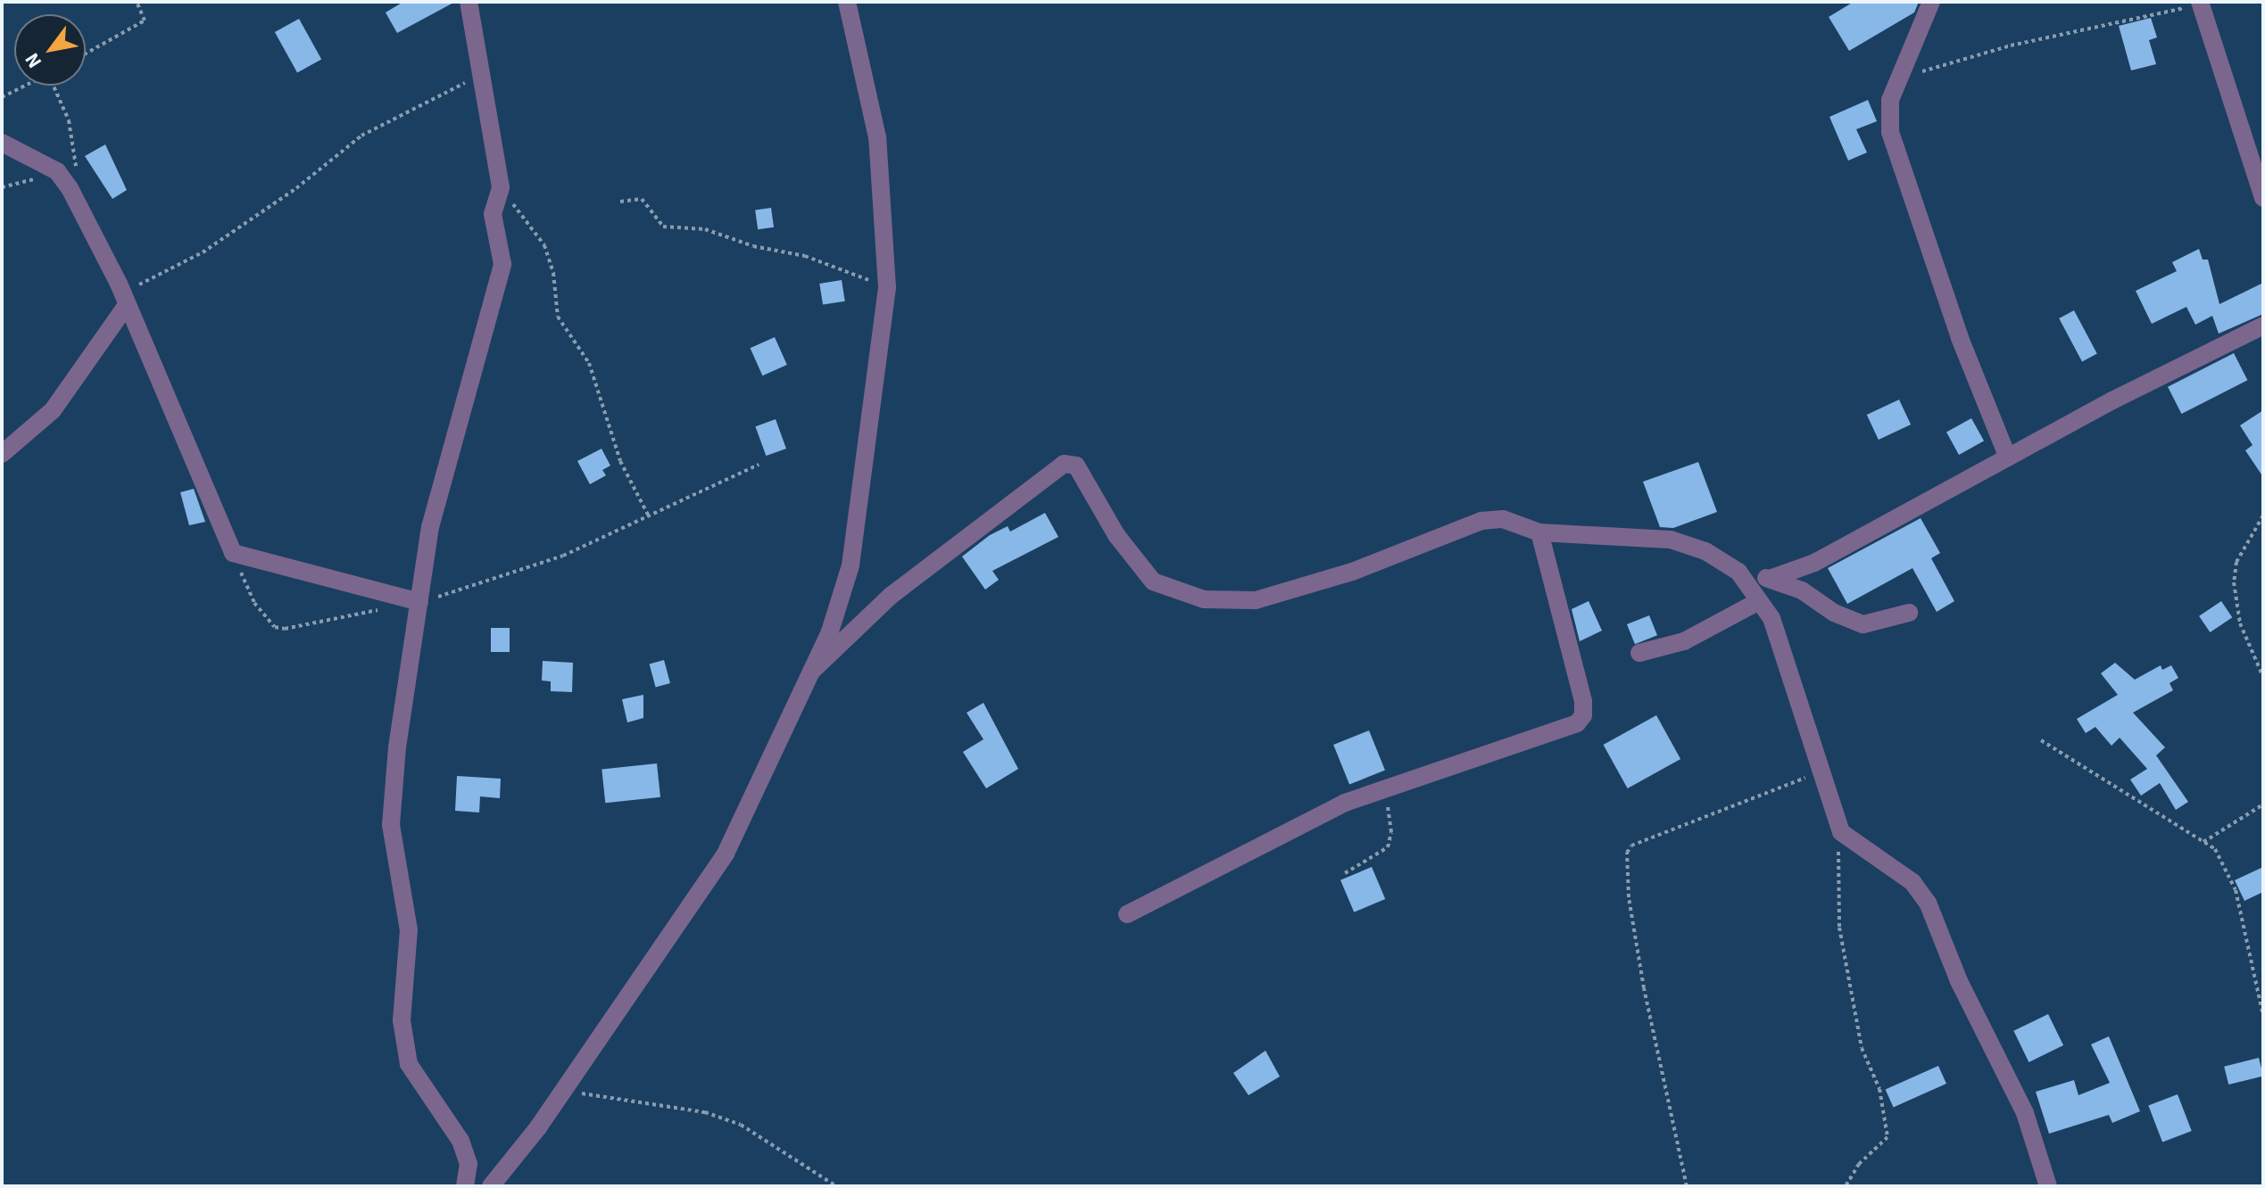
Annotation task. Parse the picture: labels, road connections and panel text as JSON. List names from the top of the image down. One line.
{"north":"bottom left"}
